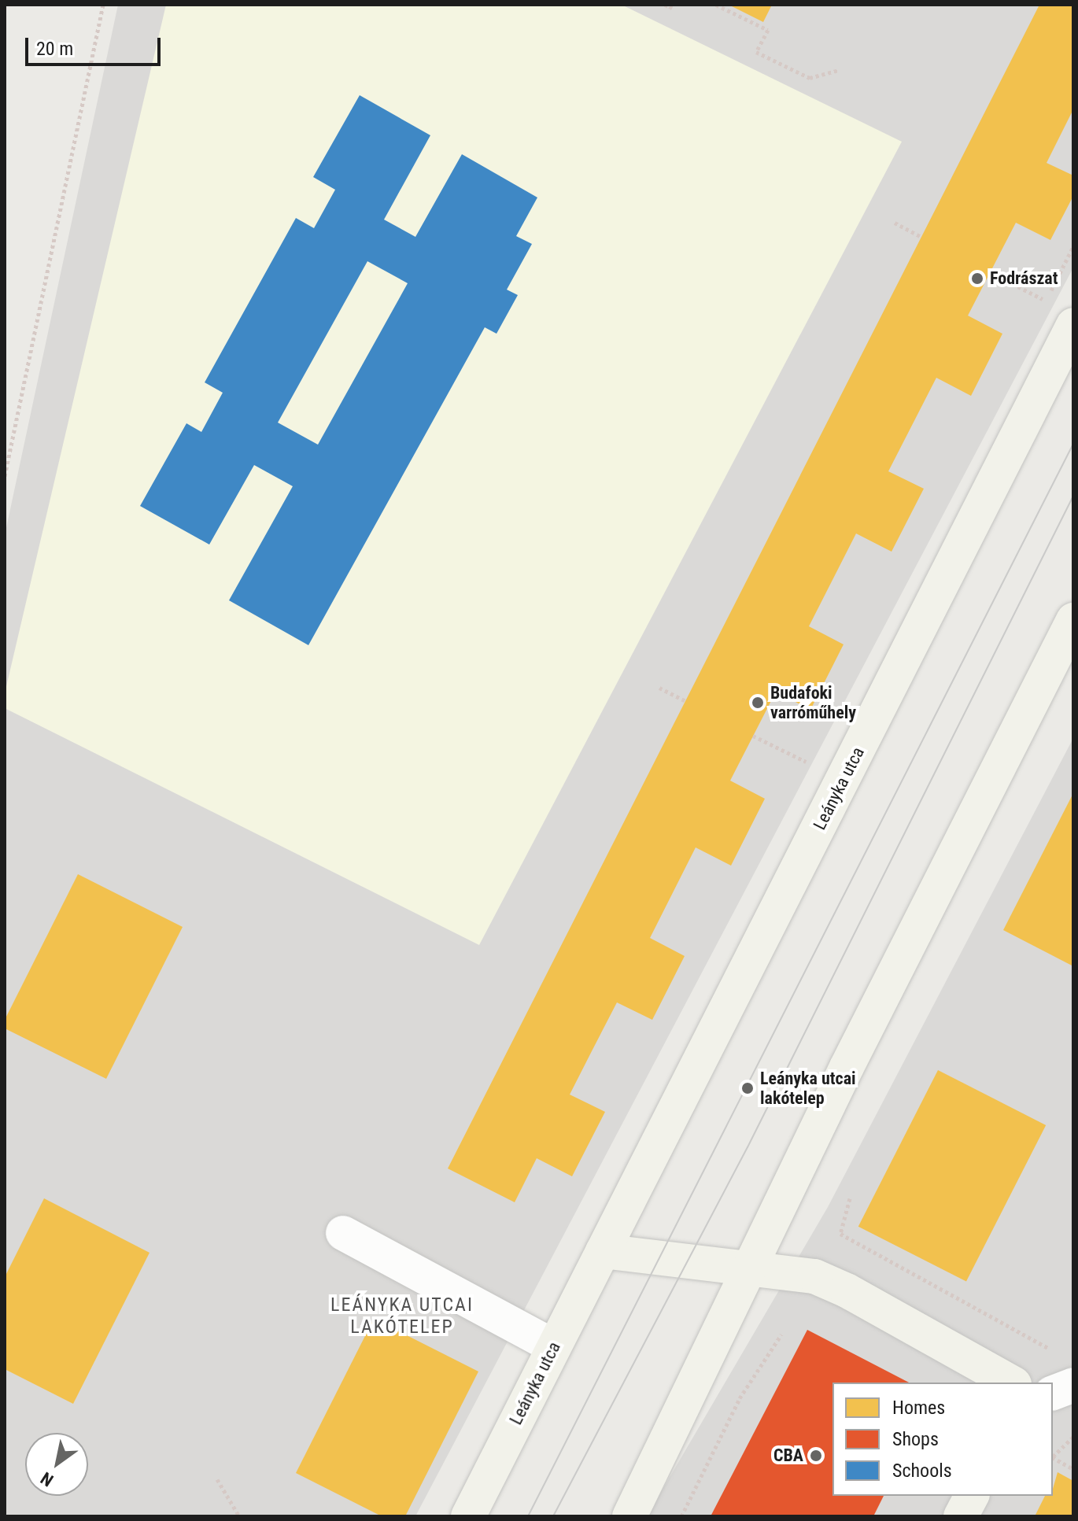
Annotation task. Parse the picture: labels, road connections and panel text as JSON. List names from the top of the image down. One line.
{"streets":{"main road":["Leányka utca"]},"districts":["LEÁNYKA UTCAI LAKÓTELEP"],"places":["Fodrászat","Budafoki varróműhely","Leányka utcai lakótelep","CBA"],"legend":["Homes","Shops","Schools"],"scale_bar":"20 m","north":"bottom left"}
